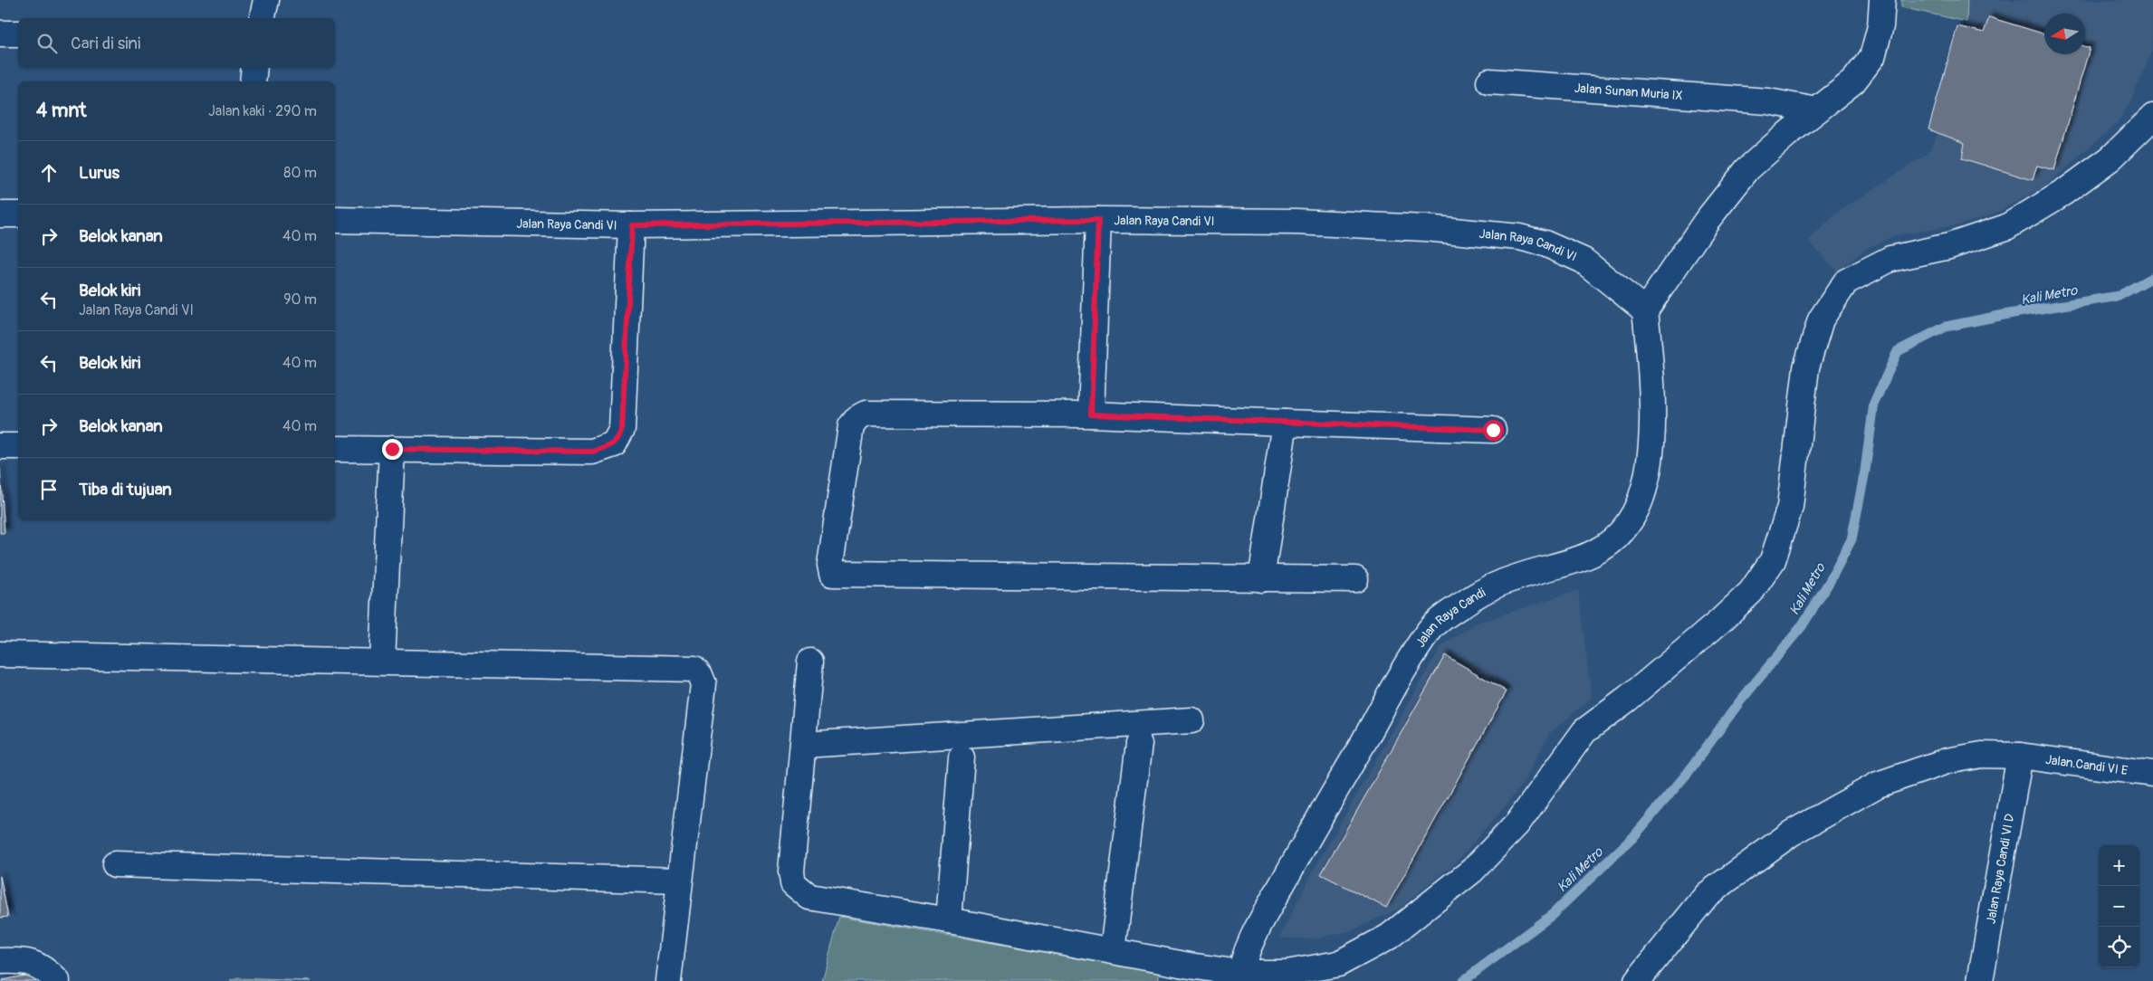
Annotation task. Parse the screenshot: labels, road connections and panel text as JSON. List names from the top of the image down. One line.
{"streets":{"street":["Jalan Sunan Muria IX","Jalan Raya Candi VI","Jalan Raya Candi","Jalan.Candi VI E","Jalan Raya Candi VI D"]},"crossings":[["Jalan Raya Candi VI","Jalan Raya Candi"],["Jalan.Candi VI E","Jalan Raya Candi VI D"]],"water":["Kali Metro"],"north":"left","page":{"search":"Cari di sini","heading":["4 mnt","Jalan kaki · 290 m"],"list":[["Lurus","80 m"],["Belok kanan","40 m"],["Belok kiri","Jalan Raya Candi VI","90 m"],["Belok kiri","40 m"],["Belok kanan","40 m"],"Tiba di tujuan"],"map_buttons":["+","−"]}}
